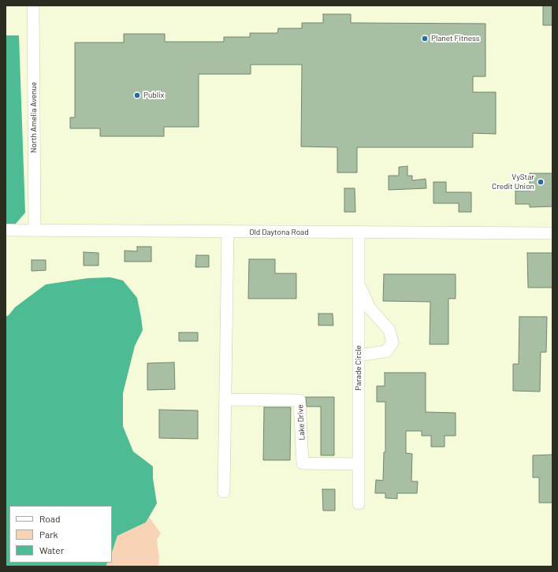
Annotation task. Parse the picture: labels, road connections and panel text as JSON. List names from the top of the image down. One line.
{"streets":{"street":["North Amelia Avenue","Old Daytona Road","Parade Circle","Lake Drive"]},"crossings":[["North Amelia Avenue","Old Daytona Road"],["Old Daytona Road","Parade Circle"],["Parade Circle","Lake Drive"]],"places":["Planet Fitness","Publix","VyStar Credit Union"],"legend":["Road","Park","Water"]}
